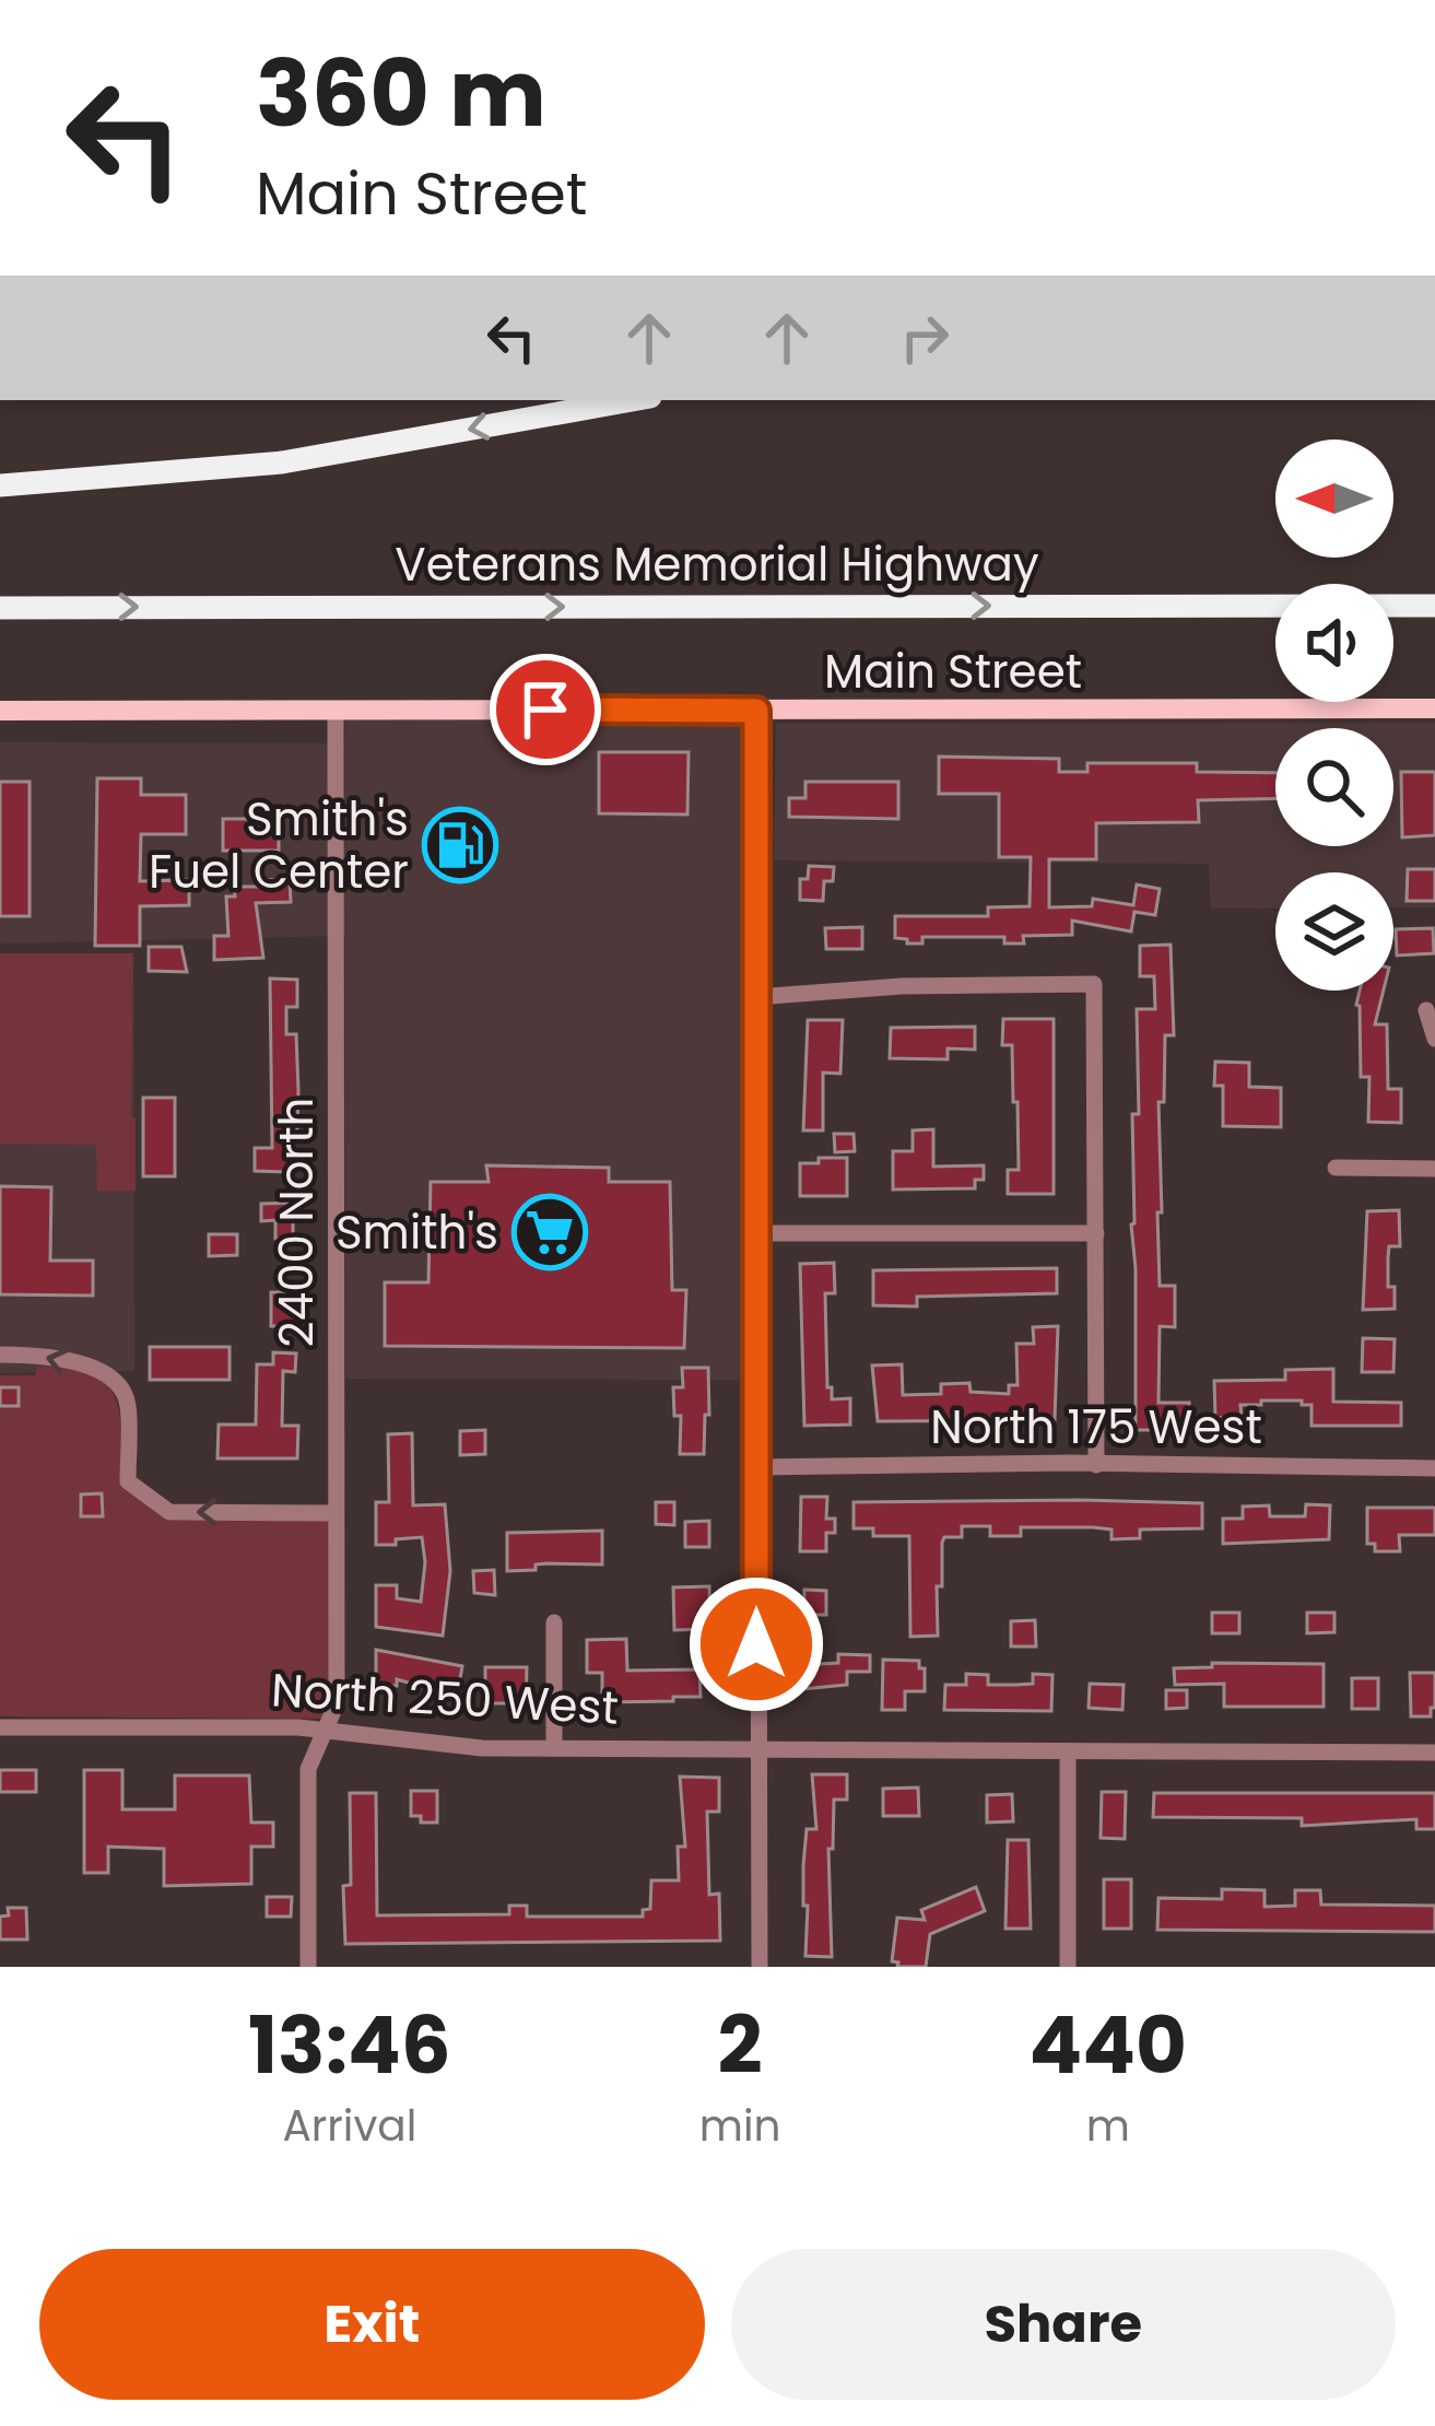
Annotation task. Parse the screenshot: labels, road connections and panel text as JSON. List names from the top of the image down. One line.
{"streets":{"highway":["Veterans Memorial Highway"],"main road":["Main Street"],"street":["2400 North","North 175 West","North 250 West"]},"crossings":[["Main Street","2400 North"],["2400 North","North 250 West"]],"places":{"fuel station":["Smith's Fuel Center"],"supermarket":["Smith's"]},"north":"left","page":{"turn":["360 m","Main Street"],"eta":["13:46","Arrival","2","min","440","m"],"buttons":["Exit","Share"]}}
